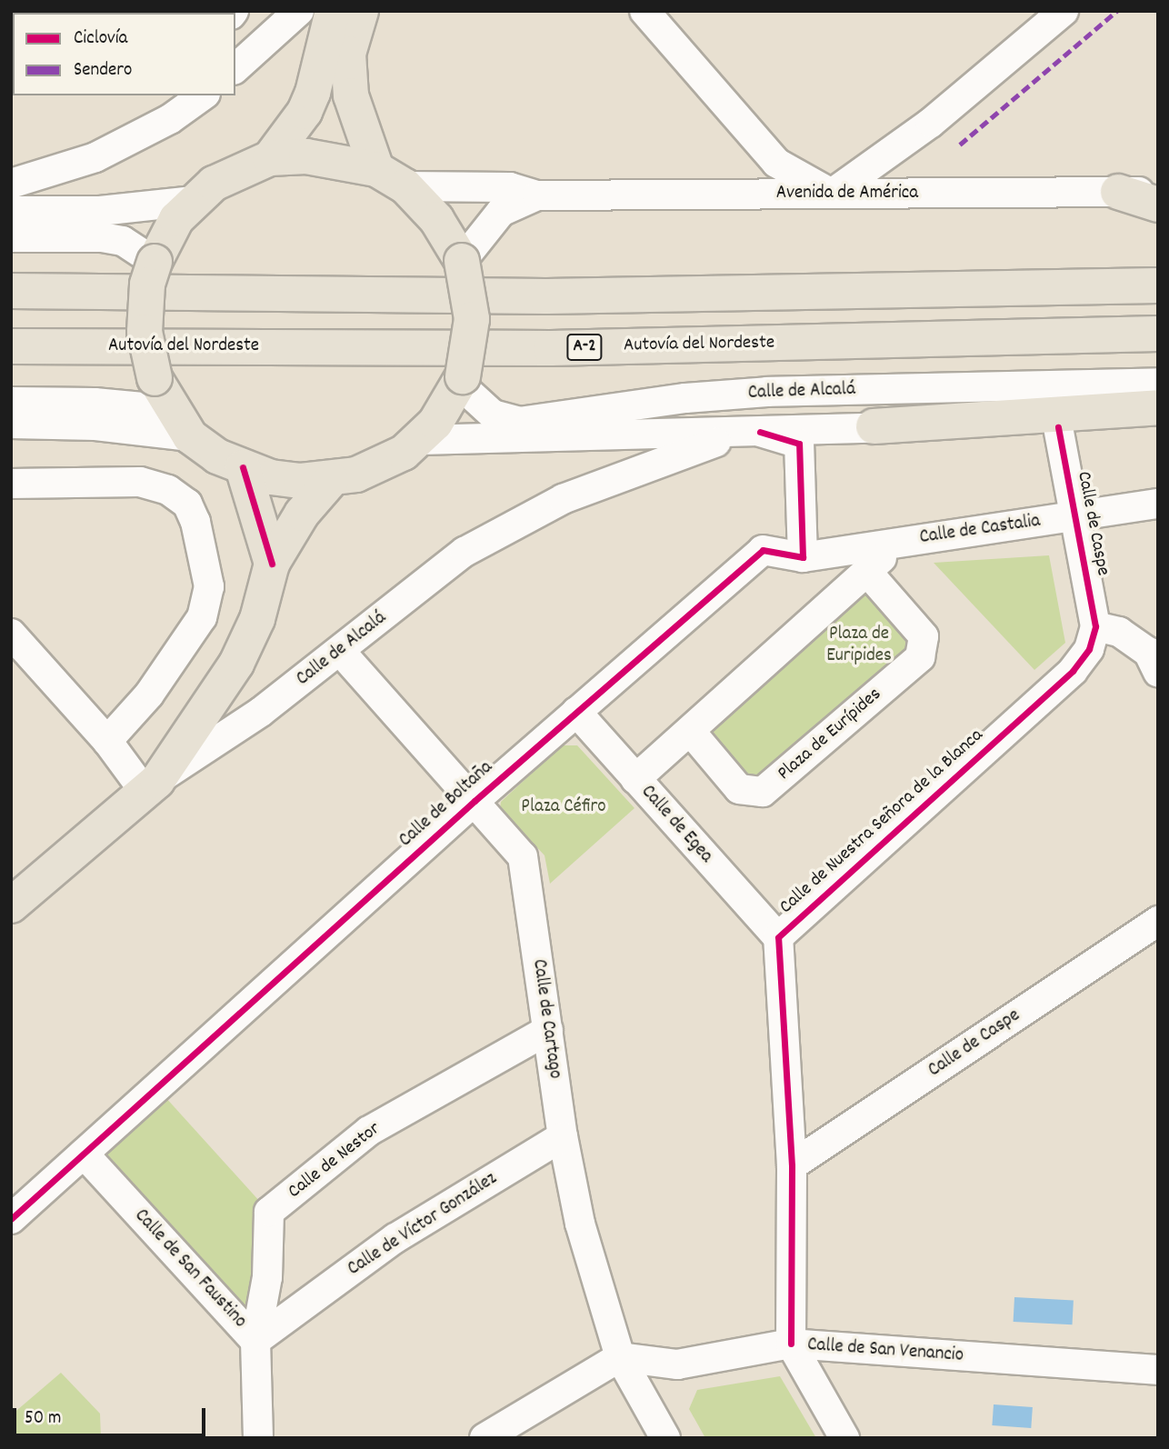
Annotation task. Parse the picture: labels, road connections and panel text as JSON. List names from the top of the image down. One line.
{"streets":{"main road":["Autovía del Nordeste","A-2","Calle de Alcalá"],"street":["Avenida de América","Calle de Caspe","Calle de Castalia","Plaza de Eurípides","Calle de Boltaña","Calle de Nuestra Señora de la Blanca","Calle de Egea","Calle de Cartago","Calle de Nestor","Calle de Víctor González","Calle de San Faustino","Calle de San Venancio"]},"crossings":[["Calle de Alcalá","Calle de Caspe"],["Calle de Alcalá","Calle de Cartago"],["Calle de Caspe","Calle de Castalia"],["Calle de Caspe","Calle de Nuestra Señora de la Blanca"],["Calle de Castalia","Calle de Boltaña"],["Calle de Boltaña","Calle de Egea"],["Calle de Boltaña","Calle de Cartago"],["Calle de Boltaña","Calle de San Faustino"],["Calle de Nuestra Señora de la Blanca","Calle de Egea"],["Calle de Nuestra Señora de la Blanca","Calle de San Venancio"],["Calle de Cartago","Calle de Nestor"],["Calle de Cartago","Calle de Víctor González"],["Calle de Cartago","Calle de San Venancio"],["Calle de Nestor","Calle de Víctor González"],["Calle de Nestor","Calle de San Faustino"],["Calle de Víctor González","Calle de San Faustino"]],"parks":["Plaza de Euripides","Plaza Céfiro"],"legend":["Ciclovía","Sendero"],"scale_bar":"50 m"}
